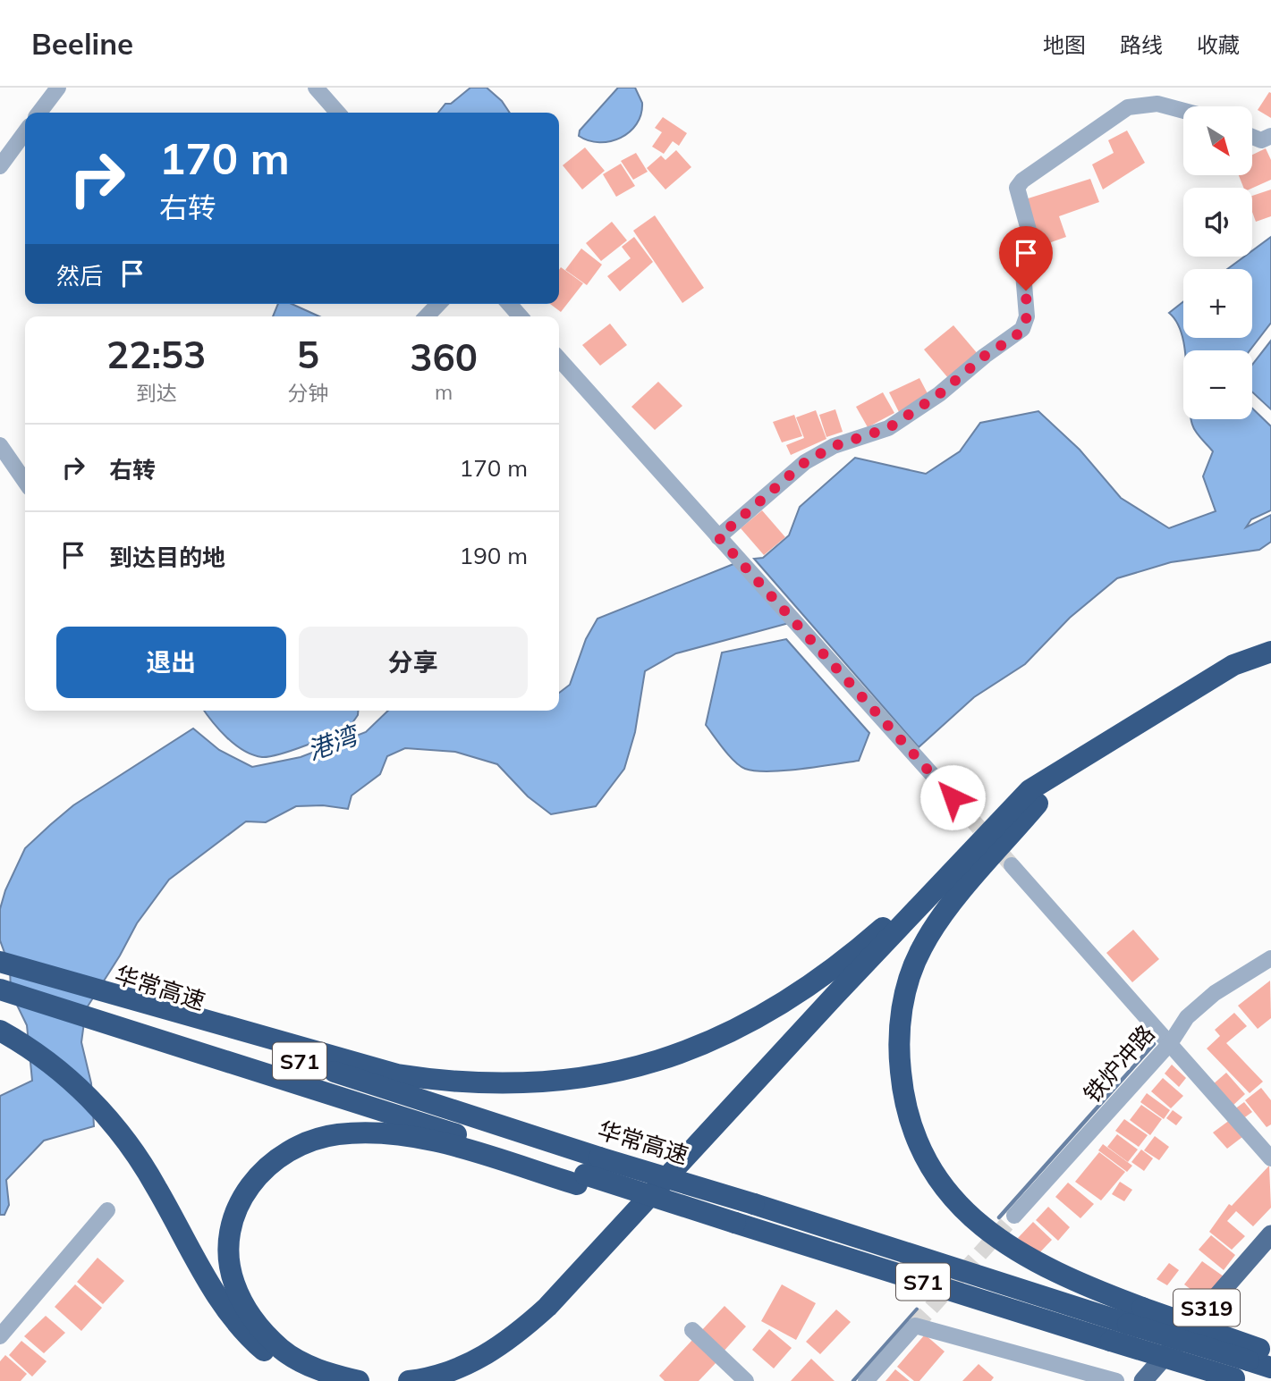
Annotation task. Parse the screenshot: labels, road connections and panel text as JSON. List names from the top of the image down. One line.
{"streets":{"highway":["华常高速","S71"],"main road":["S319"],"street":["铁炉冲路"]},"crossings":[["华常高速","S71"]],"water":["港湾"],"north":"bottom right","page":{"header":"Beeline","nav":["地图","路线","收藏"],"map_buttons":["+","−"],"turn":["170 m","右转"],"then":"然后","eta":["22:53","到达","5","分钟","360","m"],"list":[{"name":"右转","value":"170 m"},{"name":"到达目的地","value":"190 m"}],"buttons":["退出","分享"]}}
